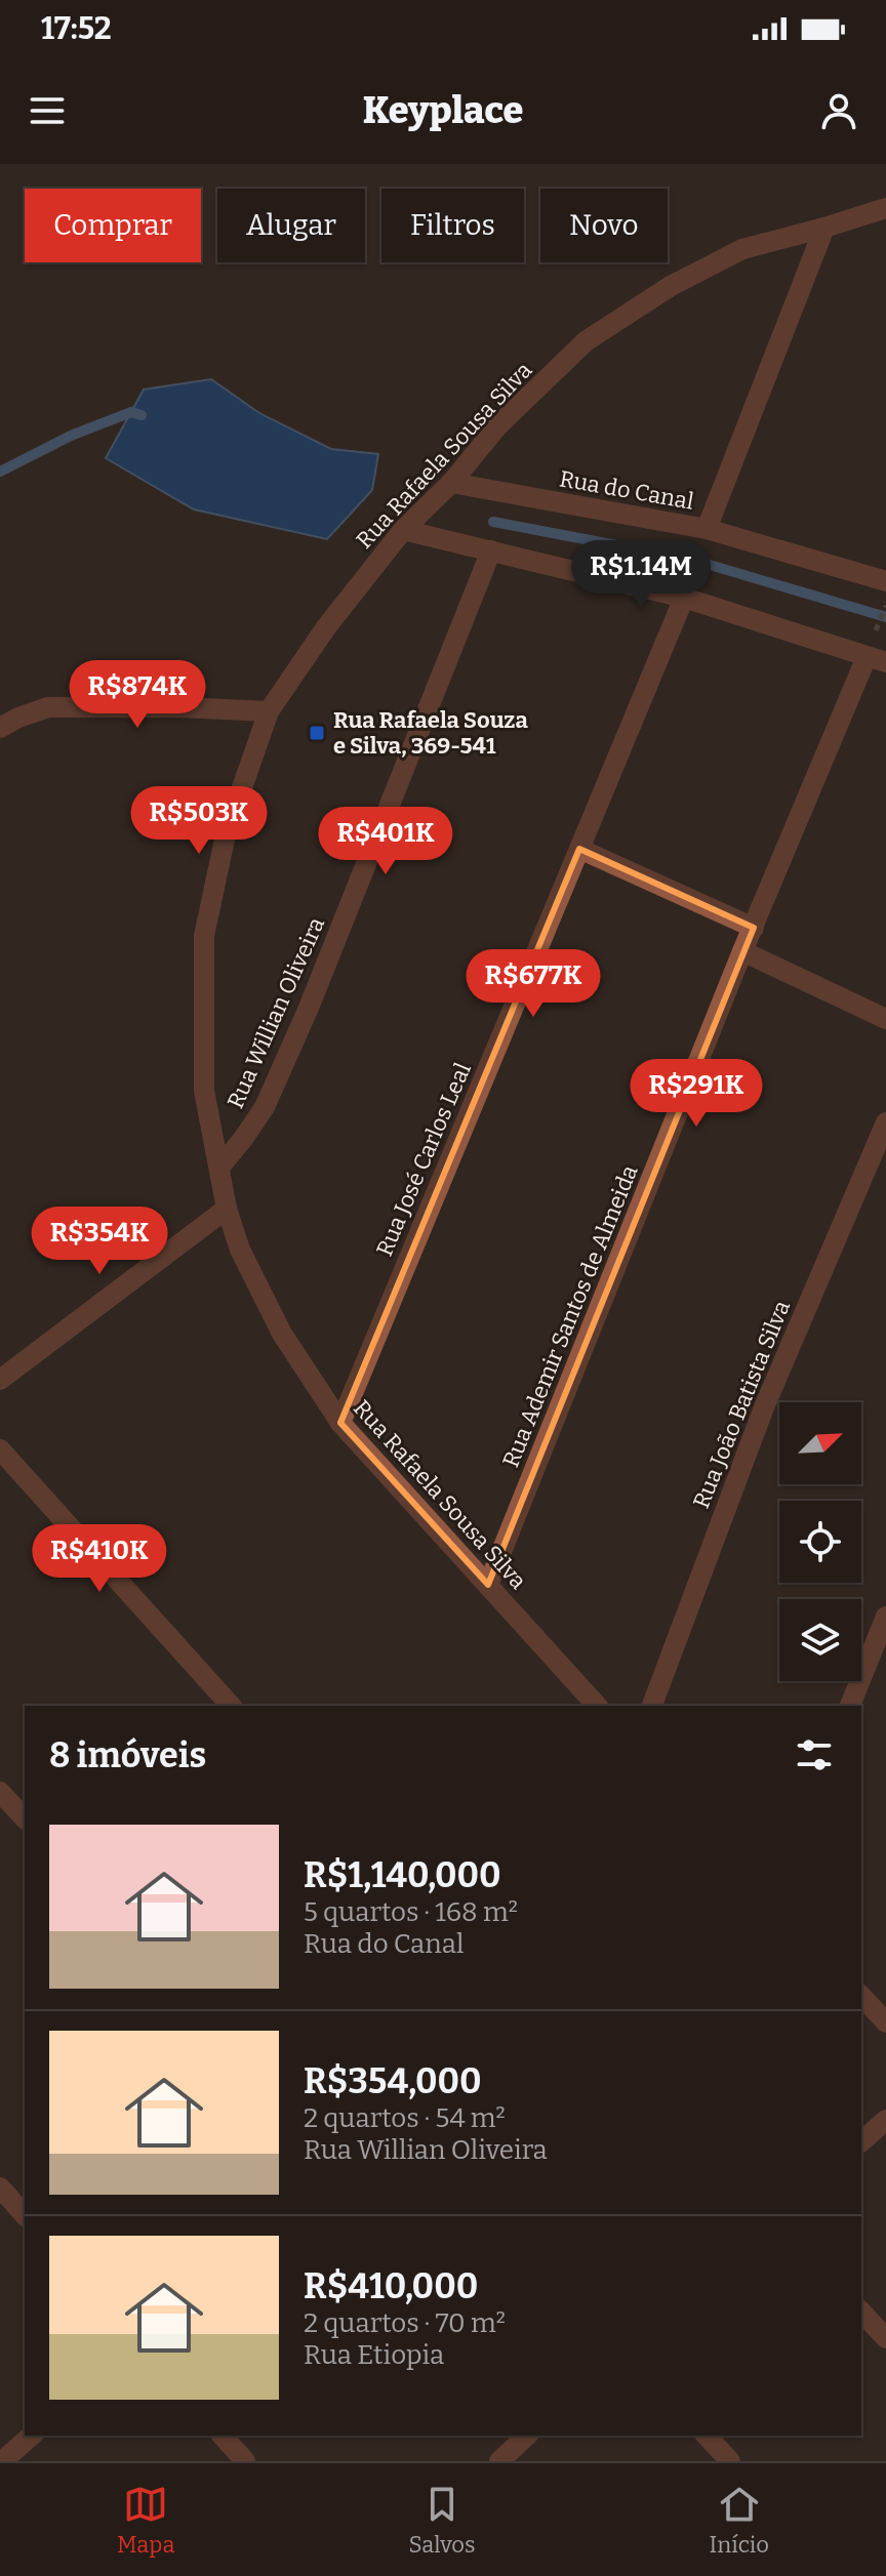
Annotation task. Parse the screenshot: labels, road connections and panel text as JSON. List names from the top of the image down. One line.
{"streets":{"street":["Rua Rafaela Sousa Silva","Rua do Canal","Rua Willian Oliveira","Rua José Carlos Leal","Rua Ademir Santos de Almeida","Rua João Batista Silva"]},"crossings":[["Rua Rafaela Sousa Silva","Rua do Canal"],["Rua Rafaela Sousa Silva","Rua Willian Oliveira"],["Rua Rafaela Sousa Silva","Rua José Carlos Leal"],["Rua Rafaela Sousa Silva","Rua Ademir Santos de Almeida"]],"places":{"transit":["Rua Rafaela Souza e Silva, 369-541"]},"north":"top right","page":{"status":"17:52","header":"Keyplace","chip":["Comprar","Alugar","Filtros","Novo"],"price":["R$1.14M","R$874K","R$503K","R$401K","R$677K","R$291K","R$354K","R$410K"],"heading":"8 imóveis","list":[{"name":"R$1,140,000","note":"5 quartos · 168 m² · Rua do Canal"},{"name":"R$354,000","note":"2 quartos · 54 m² · Rua Willian Oliveira"},{"name":"R$410,000","note":"2 quartos · 70 m² · Rua Etiopia"}],"tabs":["Mapa","Salvos","Início"]}}
